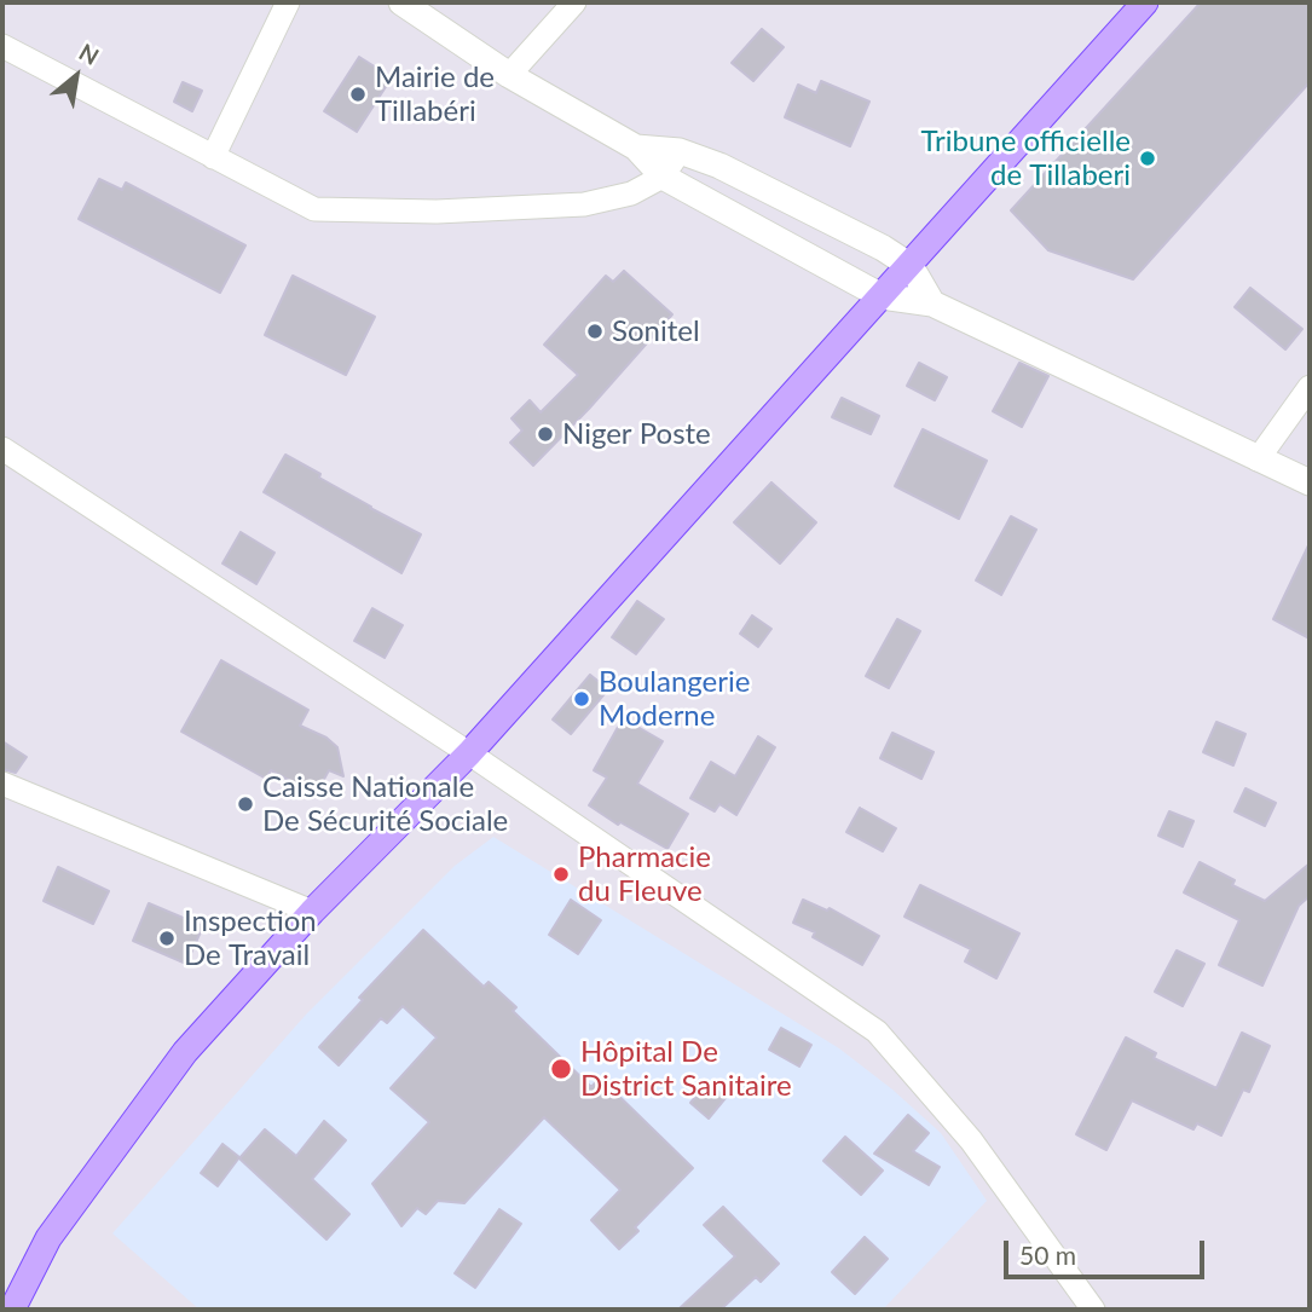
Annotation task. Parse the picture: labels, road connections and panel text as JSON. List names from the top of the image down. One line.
{"places":["Mairie de Tillabéri","Tribune officielle de Tillaberi","Sonitel","Niger Poste","Boulangerie Moderne","Caisse Nationale De Sécurité Sociale","Pharmacie du Fleuve","Inspection De Travail","Hôpital De District Sanitaire"],"scale_bar":"50 m","north":"top right"}
